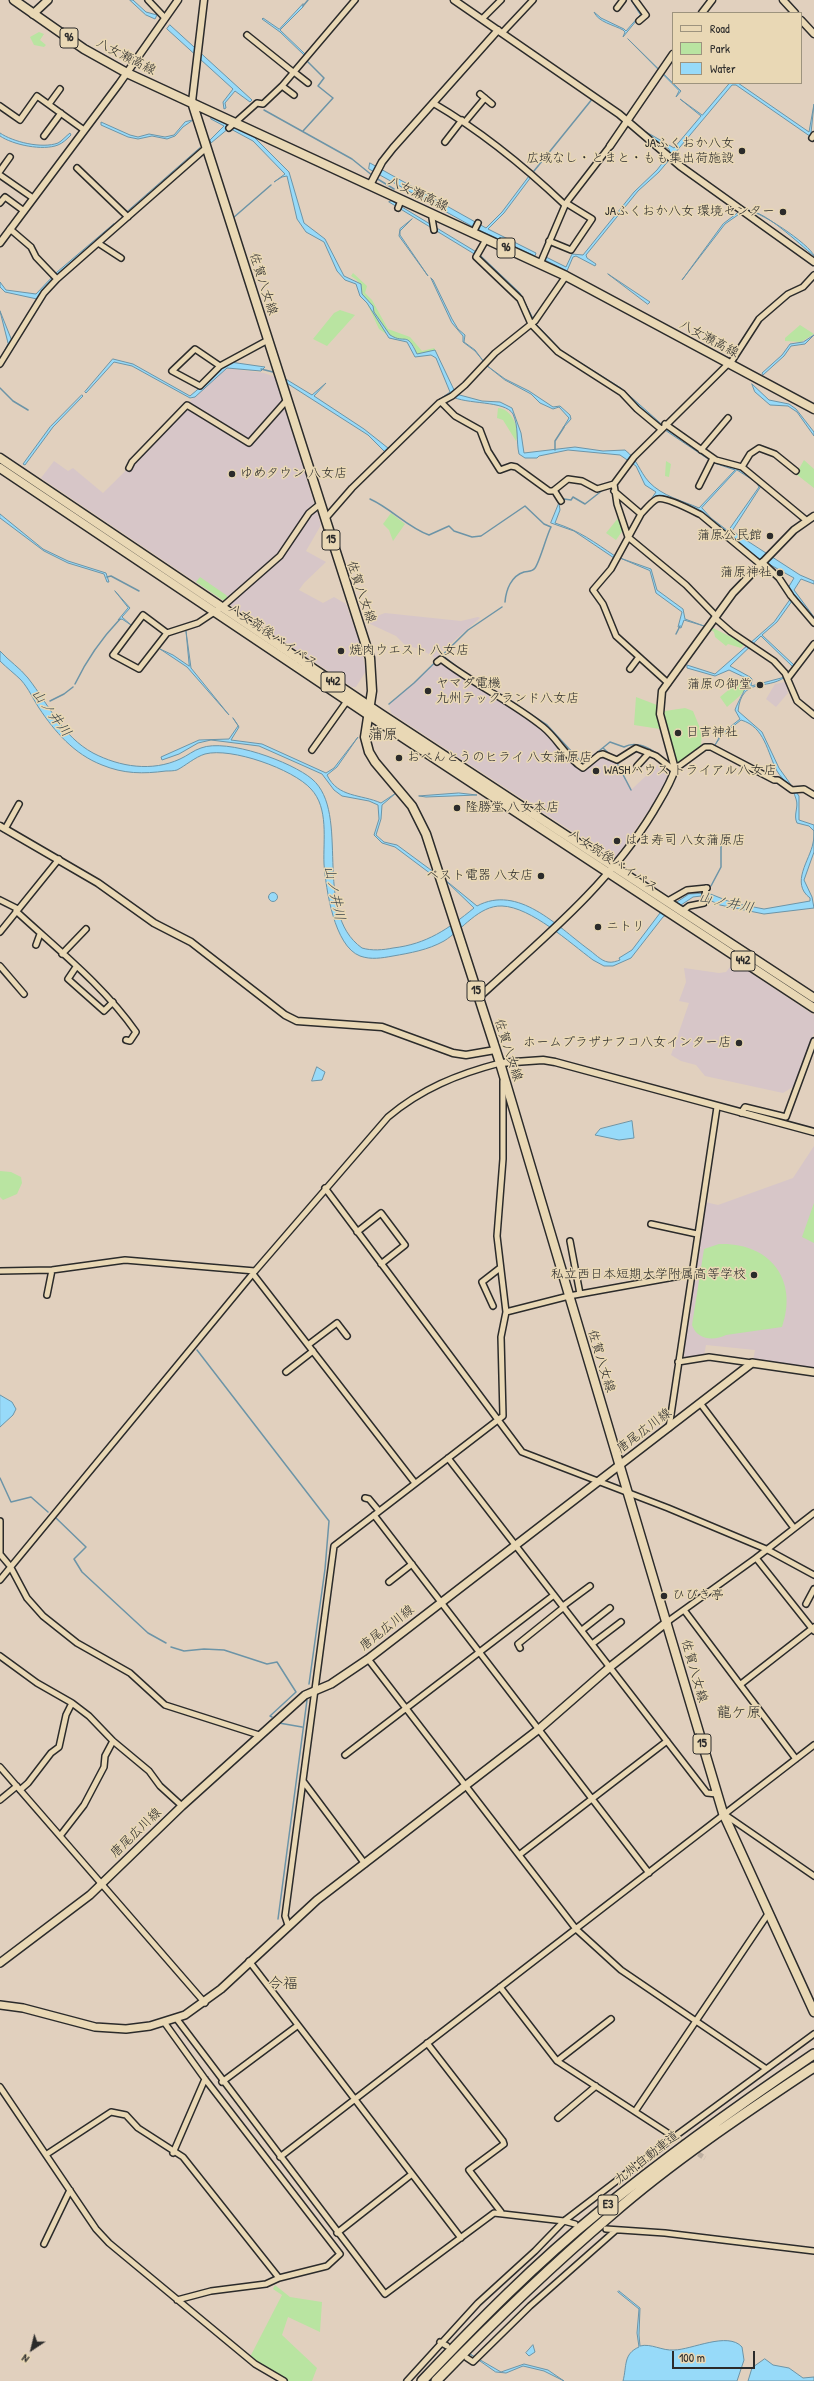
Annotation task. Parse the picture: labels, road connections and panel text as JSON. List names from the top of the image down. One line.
{"streets":{"highway":["九州自動車道","E3"],"main road":["96","八女瀬高線","佐賀八女線","15","八女筑後バイパス","442","唐尾広川線"]},"crossings":[["八女瀬高線","佐賀八女線"],["佐賀八女線","八女筑後バイパス"],["佐賀八女線","唐尾広川線"]],"districts":["蒲原","龍ケ原","今福"],"water":["山ノ井川"],"places":["JAふくおか八女 広域なし・とまと・もも集出荷施設","JAふくおか八女 環境センター","ゆめタウン 八女店","蒲原公民館","蒲原神社","焼肉ウエスト 八女店","蒲原の御堂","ヤマダ電機 九州テックランド八女店","日吉神社","おべんとうのヒライ 八女蒲原店","WASHハウス トライアル八女店","隆勝堂 八女本店","はま寿司 八女蒲原店","ベスト電器 八女店","ニトリ","ホームプラザナフコ八女インター店","私立西日本短期大学附属高等学校","ひびき亭"],"legend":["Road","Park","Water"],"scale_bar":"100 m","north":"bottom left"}
